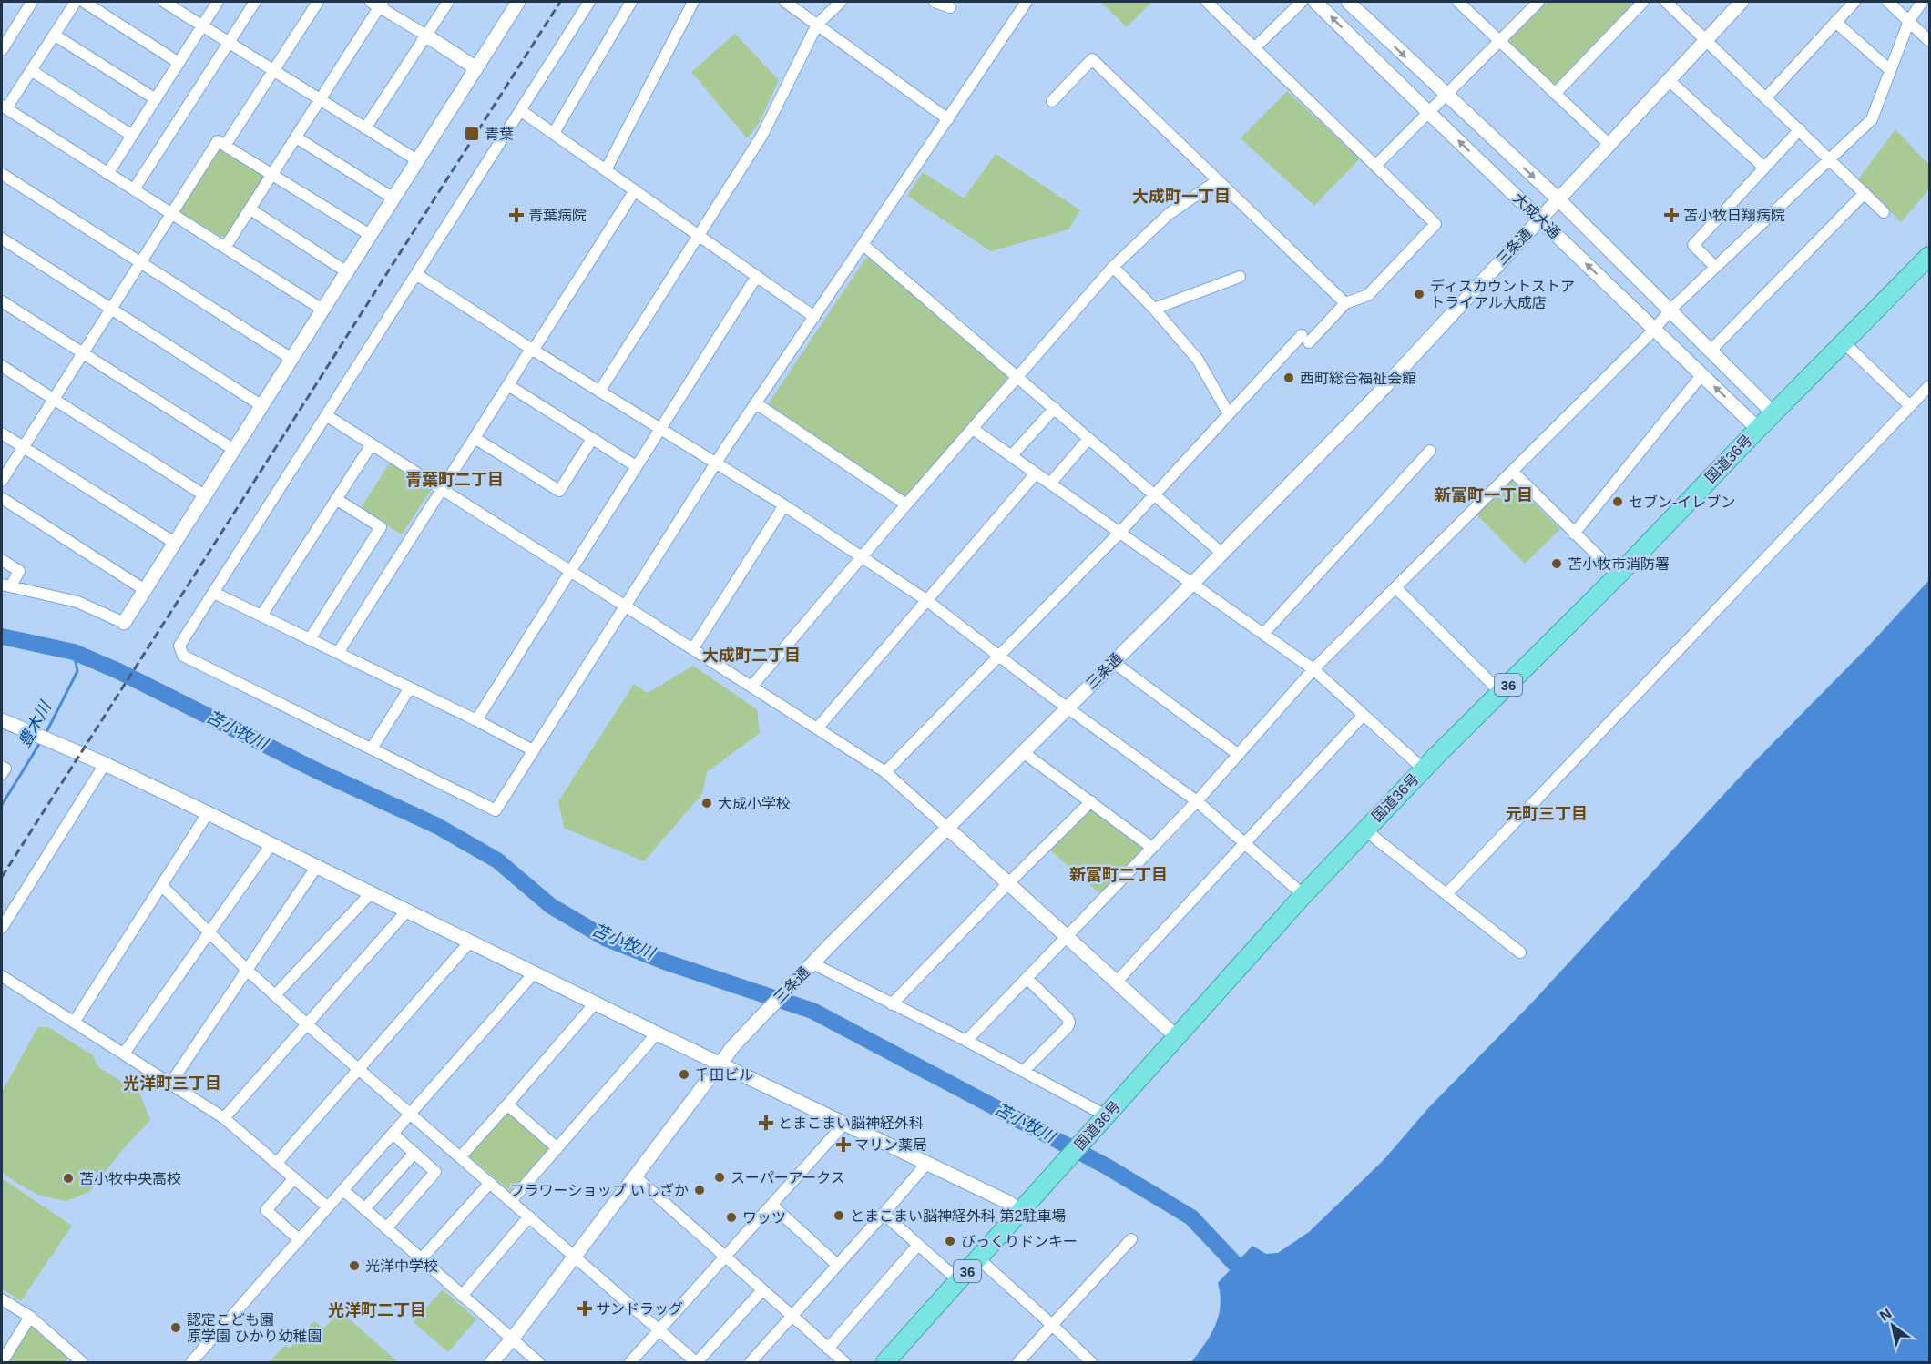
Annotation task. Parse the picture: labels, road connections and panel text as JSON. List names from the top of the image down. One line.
{"streets":{"highway":["国道36号","36"],"street":["大成大通","三条通"]},"crossings":[["大成大通","三条通"],["大成大通","国道36号"]],"districts":["大成町一丁目","青葉町二丁目","新富町一丁目","大成町二丁目","元町三丁目","新富町二丁目","光洋町三丁目","光洋町二丁目"],"water":["豊木川","苫小牧川"],"places":{"transit":["青葉"],"health":["青葉病院","苫小牧日翔病院","とまこまい脳神経外科","マリン薬局","サンドラッグ"],"other":["ディスカウントストア トライアル大成店","西町総合福祉会館","セブン-イレブン","苫小牧市消防署","大成小学校","千田ビル","スーパーアークス","苫小牧中央高校","フラワーショップ いしざか","とまこまい脳神経外科 第2駐車場","ワッツ","びっくりドンキー","光洋中学校","認定こども園 原学園 ひかり幼稚園"]},"north":"top left"}
